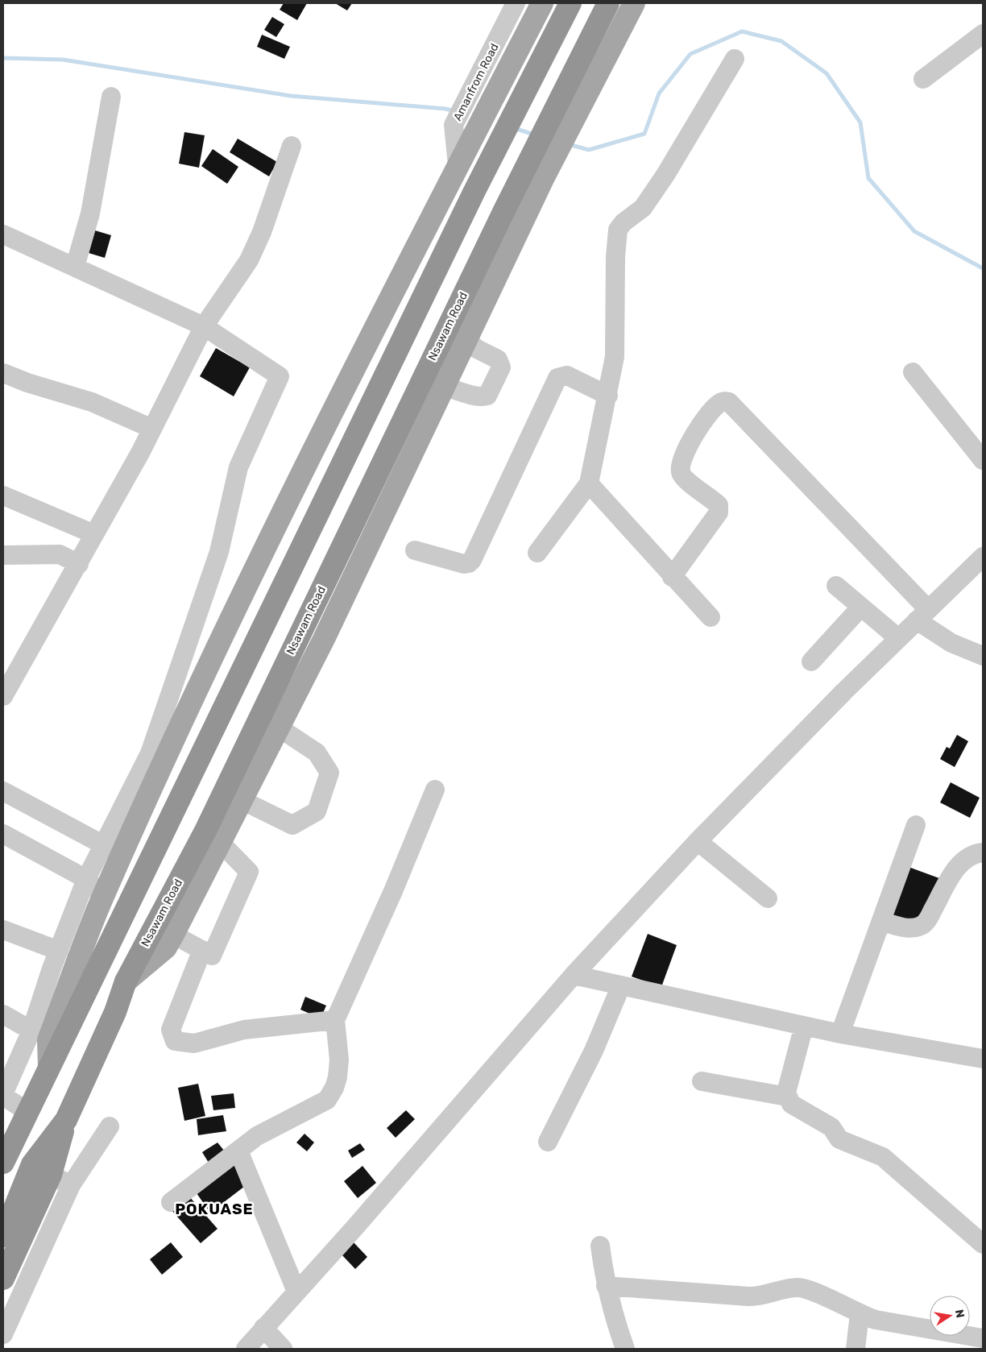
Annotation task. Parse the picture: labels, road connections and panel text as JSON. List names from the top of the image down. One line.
{"streets":{"highway":["Nsawam Road"],"street":["Amanfrom Road"]},"districts":["POKUASE"],"north":"right"}
